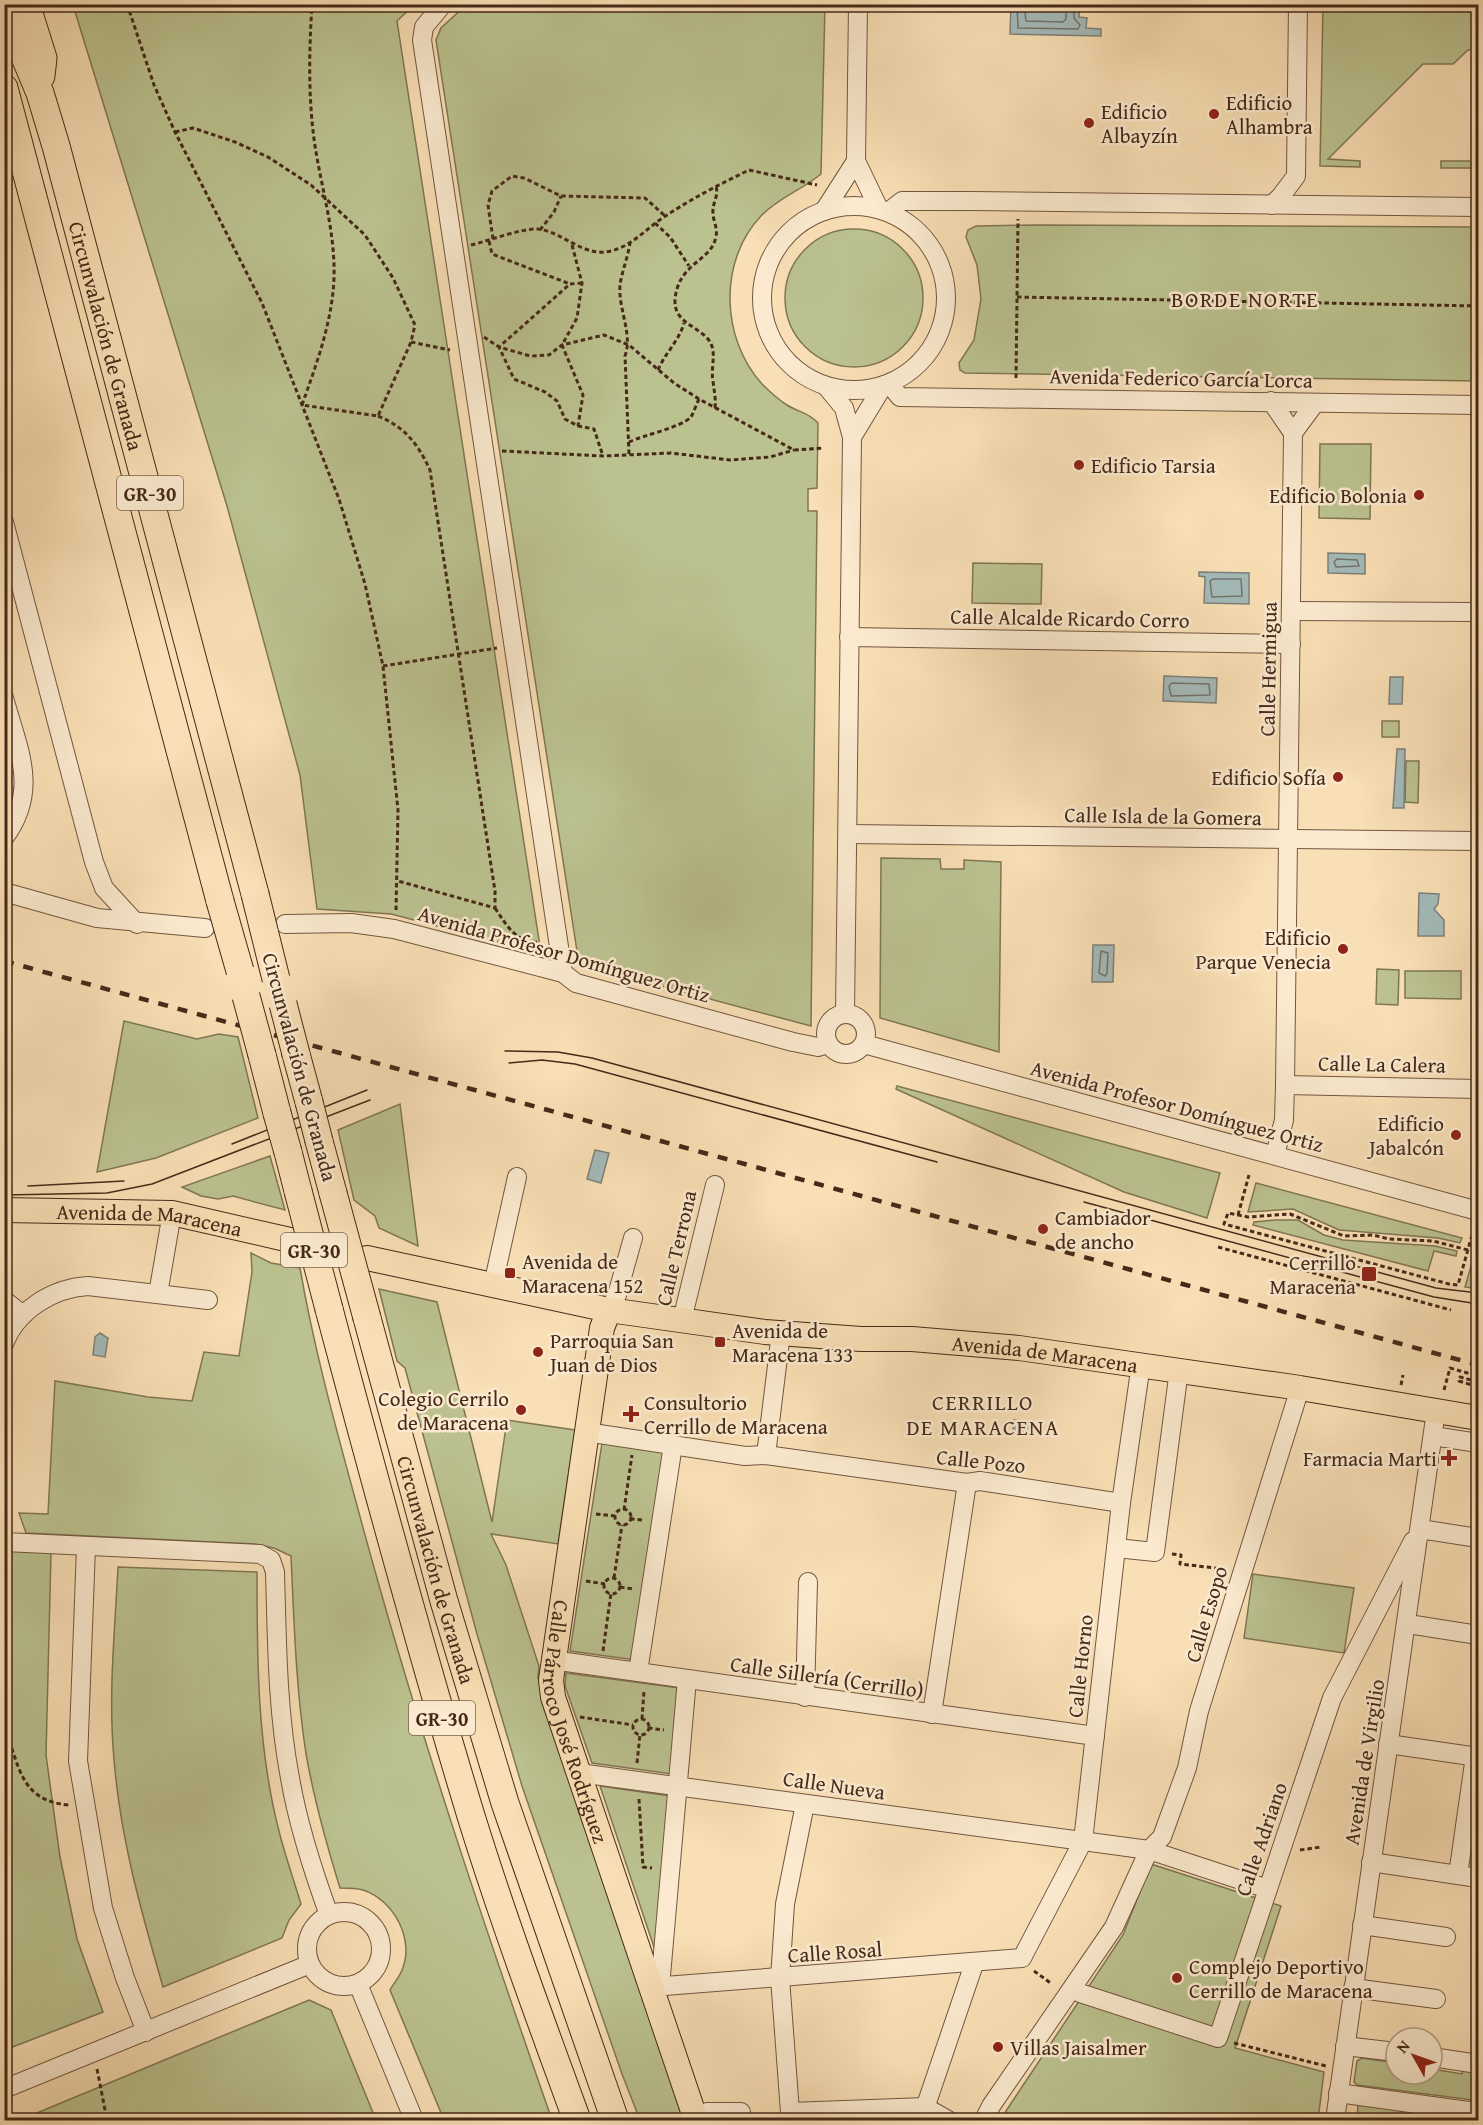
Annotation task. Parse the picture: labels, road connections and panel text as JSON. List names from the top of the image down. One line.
{"streets":{"highway":["Circunvalación de Granada","GR-30"],"main road":["Avenida de Maracena","Calle Párroco José Rodríguez"],"street":["Avenida Federico García Lorca","Calle Alcalde Ricardo Corro","Calle Hermigua","Calle Isla de la Gomera","Avenida Profesor Domínguez Ortiz","Calle La Calera","Calle Terrona","Calle Pozo","Calle Esopo","Calle Horno","Calle Sillería (Cerrillo)","Avenida de Virgilio","Calle Nueva","Calle Adriano","Calle Rosal"]},"crossings":[["Calle Alcalde Ricardo Corro","Calle Hermigua"],["Calle Hermigua","Calle Isla de la Gomera"],["Calle Hermigua","Avenida Profesor Domínguez Ortiz"],["Calle Hermigua","Calle La Calera"],["Avenida de Maracena","Calle Terrona"],["Avenida de Maracena","Calle Esopo"],["Avenida de Maracena","Calle Horno"],["Avenida de Maracena","Calle Párroco José Rodríguez"],["Avenida de Maracena","Avenida de Virgilio"],["Calle Pozo","Calle Horno"],["Calle Pozo","Calle Párroco José Rodríguez"],["Calle Horno","Calle Sillería (Cerrillo)"],["Calle Horno","Calle Nueva"],["Calle Horno","Calle Rosal"],["Calle Sillería (Cerrillo)","Calle Párroco José Rodríguez"],["Calle Párroco José Rodríguez","Calle Nueva"],["Calle Párroco José Rodríguez","Calle Rosal"],["Avenida de Virgilio","Calle Adriano"]],"districts":["BORDE NORTE","CERRILLO DE MARACENA"],"places":{"other":["Edificio Alhambra","Edificio Albayzín","Edificio Tarsia","Edificio Bolonia","Edificio Sofía","Edificio Parque Venecia","Edificio Jabalcón","Cambiador de ancho","Parroquia San Juan de Dios","Colegio Cerrilo de Maracena","Complejo Deportivo Cerrillo de Maracena","Villas Jaisalmer"],"transit":["Avenida de Maracena 152","Cerrillo Maracena","Avenida de Maracena 133"],"health":["Consultorio Cerrillo de Maracena","Farmacia Marti"]},"north":"top left"}
